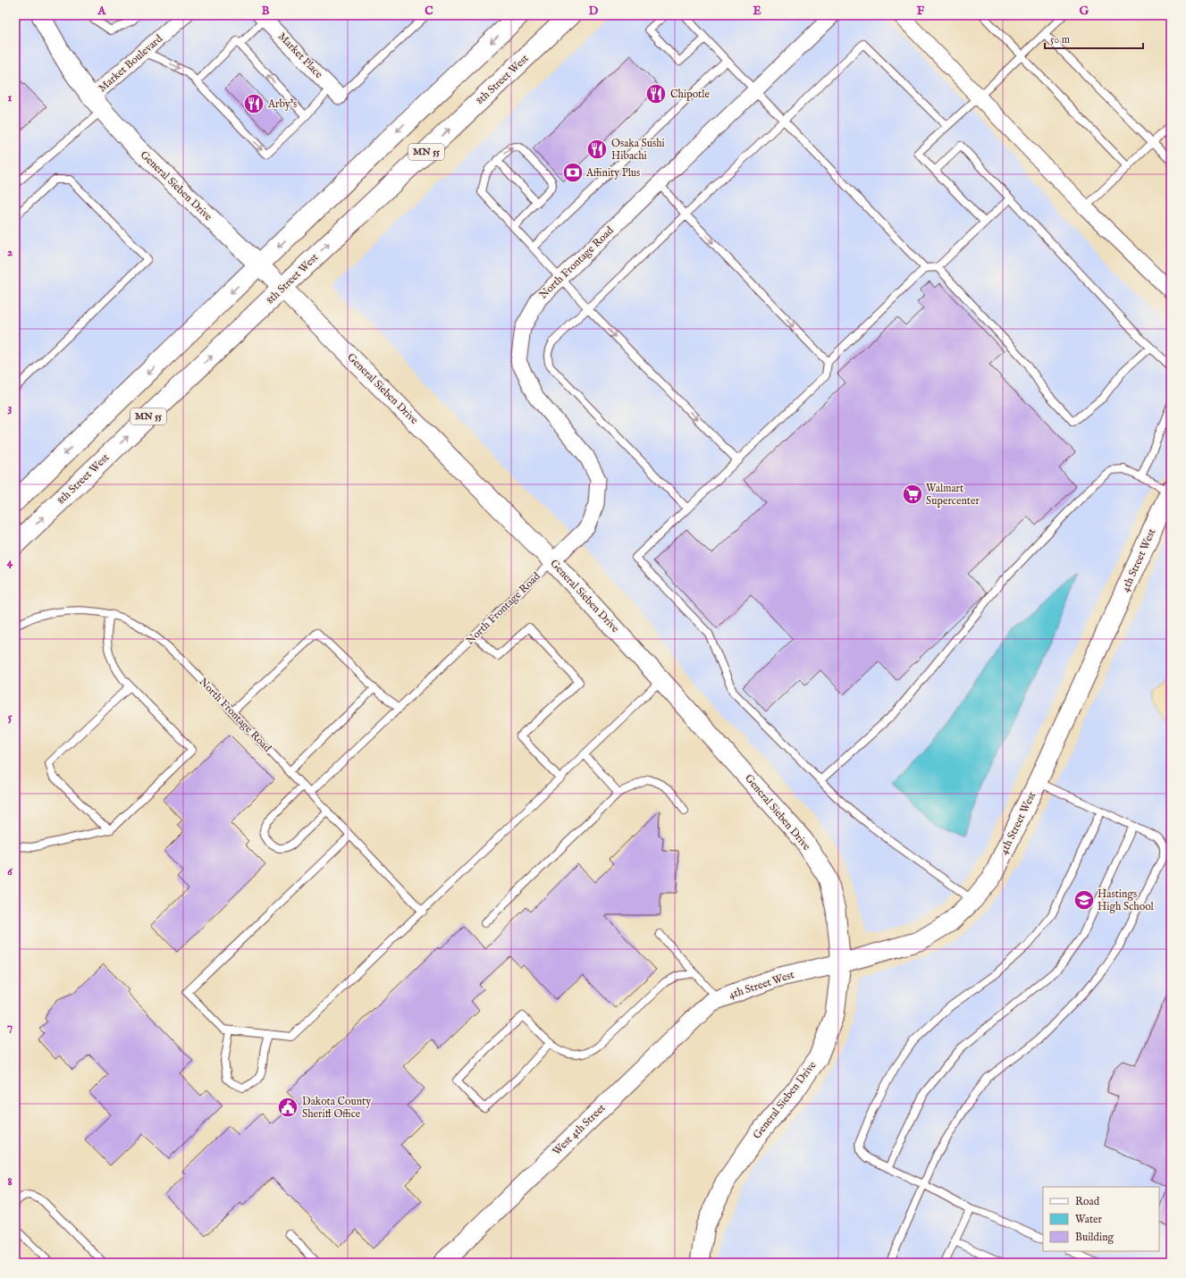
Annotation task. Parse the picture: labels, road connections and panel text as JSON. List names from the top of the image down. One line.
{"streets":{"highway":["8th Street West","MN 55"],"street":["Market Place","Market Boulevard","General Sieben Drive","North Frontage Road","4th Street West","West 4th Street"]},"crossings":[["Market Boulevard","General Sieben Drive"],["8th Street West","General Sieben Drive"],["MN 55","General Sieben Drive"],["General Sieben Drive","North Frontage Road"],["General Sieben Drive","4th Street West"],["4th Street West","West 4th Street"]],"places":{"restaurant":["Chipotle","Arby's","Osaka Sushi Hibachi"],"bank":["Affinity Plus"],"supermarket":["Walmart Supercenter"],"school or university":["Hastings High School"],"public building":["Dakota County Sheriff Office"]},"legend":["Road","Water","Building"],"scale_bar":"50 m","grid":{"columns":["A","B","C","D","E","F","G"],"rows":["1","2","3","4","5","6","7","8"]}}
